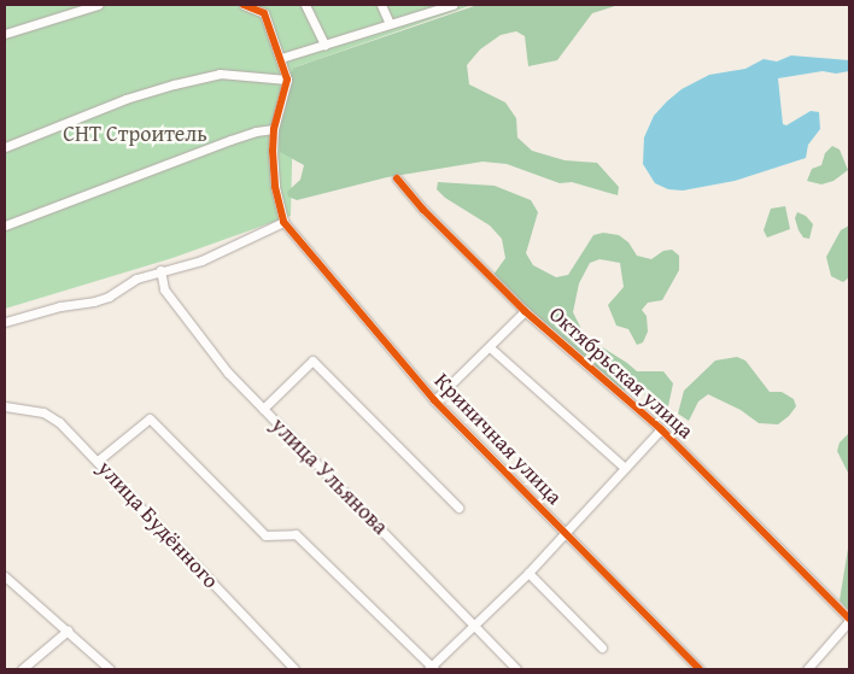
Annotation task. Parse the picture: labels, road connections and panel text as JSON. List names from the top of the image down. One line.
{"streets":{"street":["Октябрьская улица","Криничная улица","улица Ульянова","улица Будённого"]},"parks":["СНТ Строитель"]}
